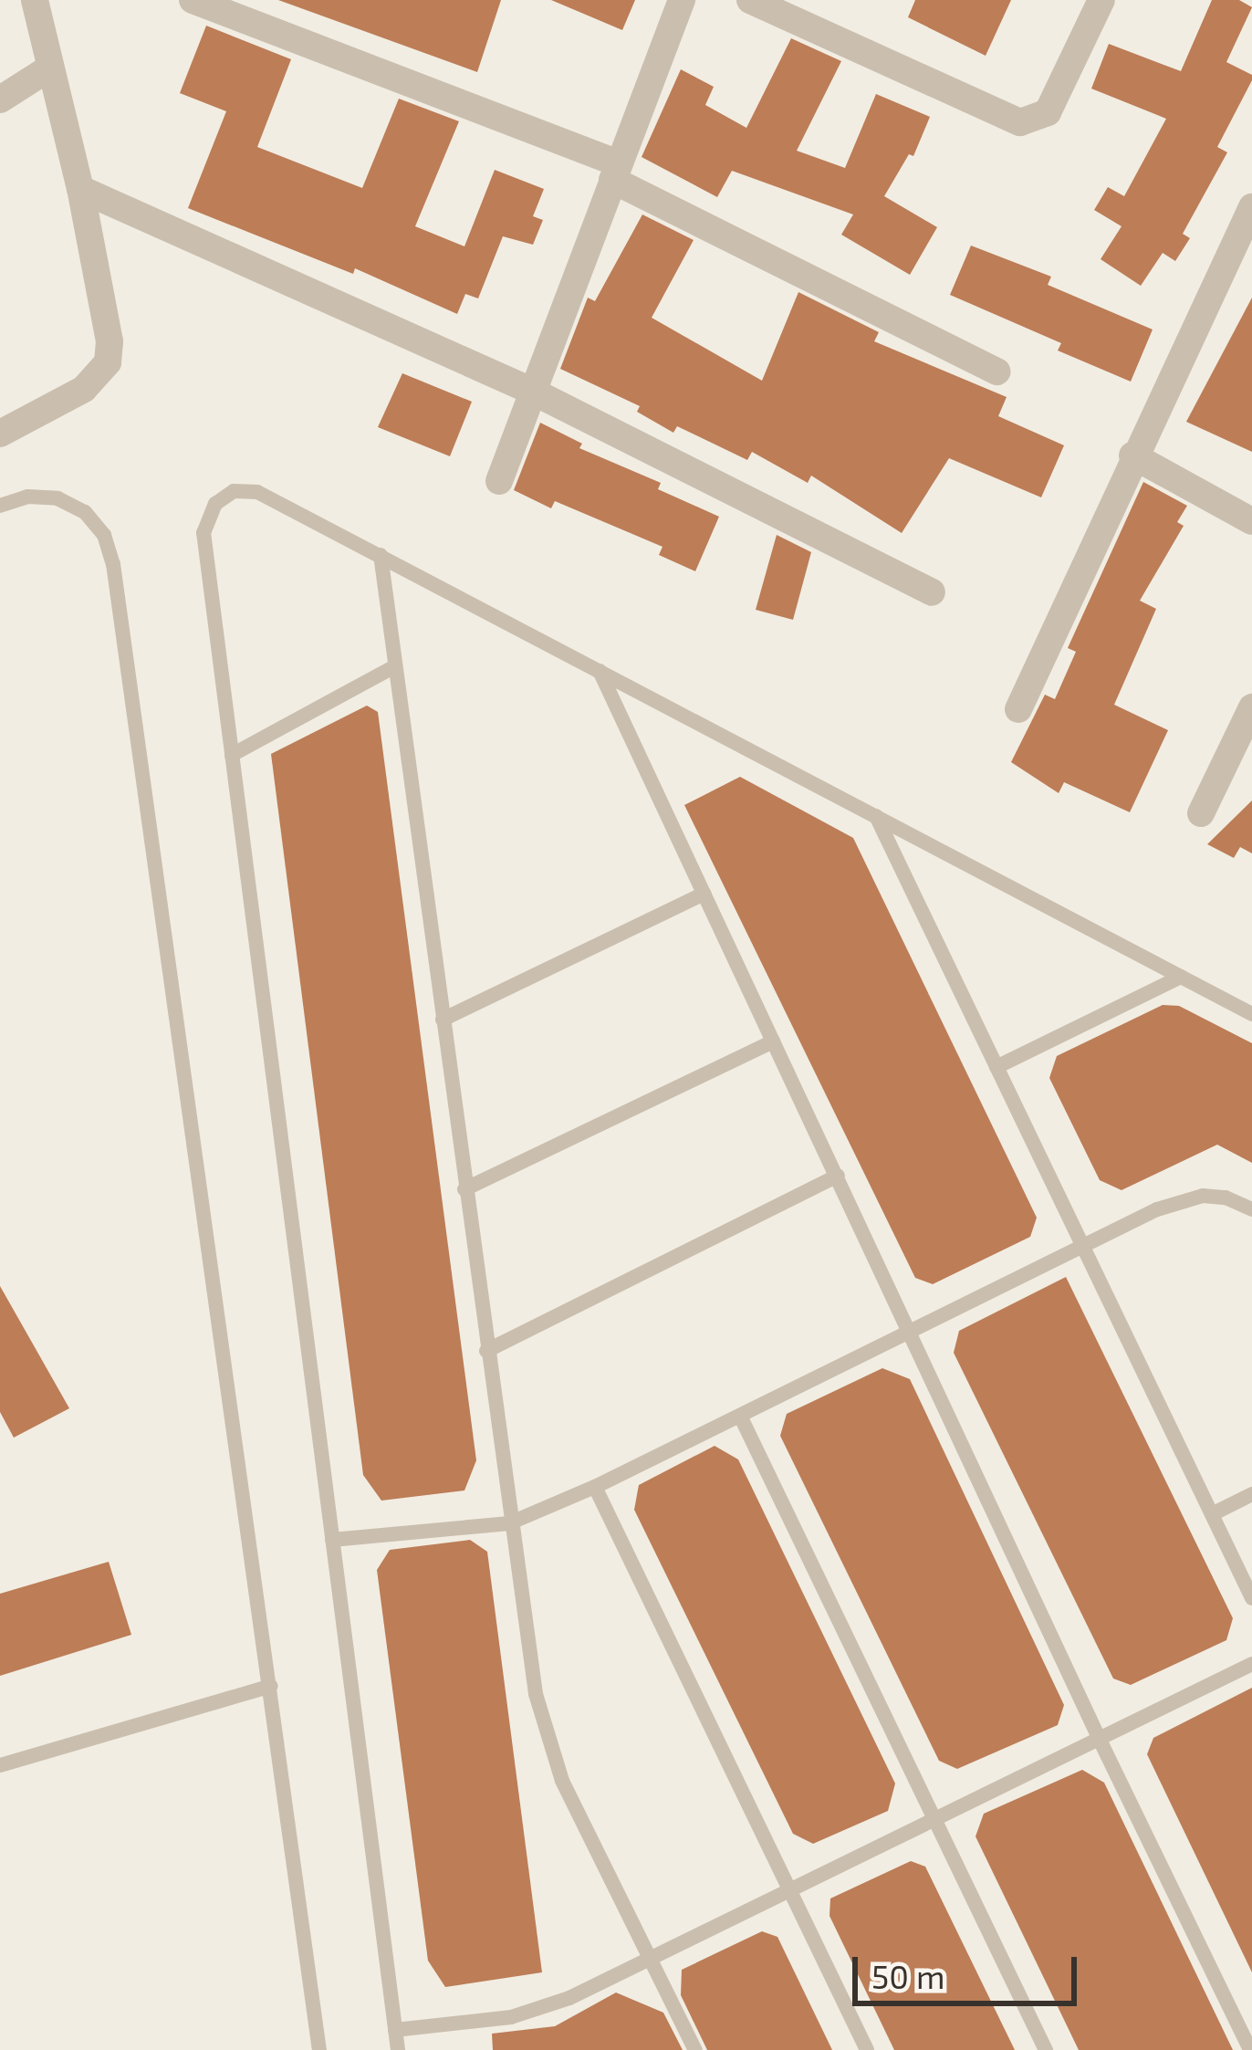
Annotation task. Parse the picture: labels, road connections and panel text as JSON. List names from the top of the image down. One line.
{"scale_bar":"50 m"}
